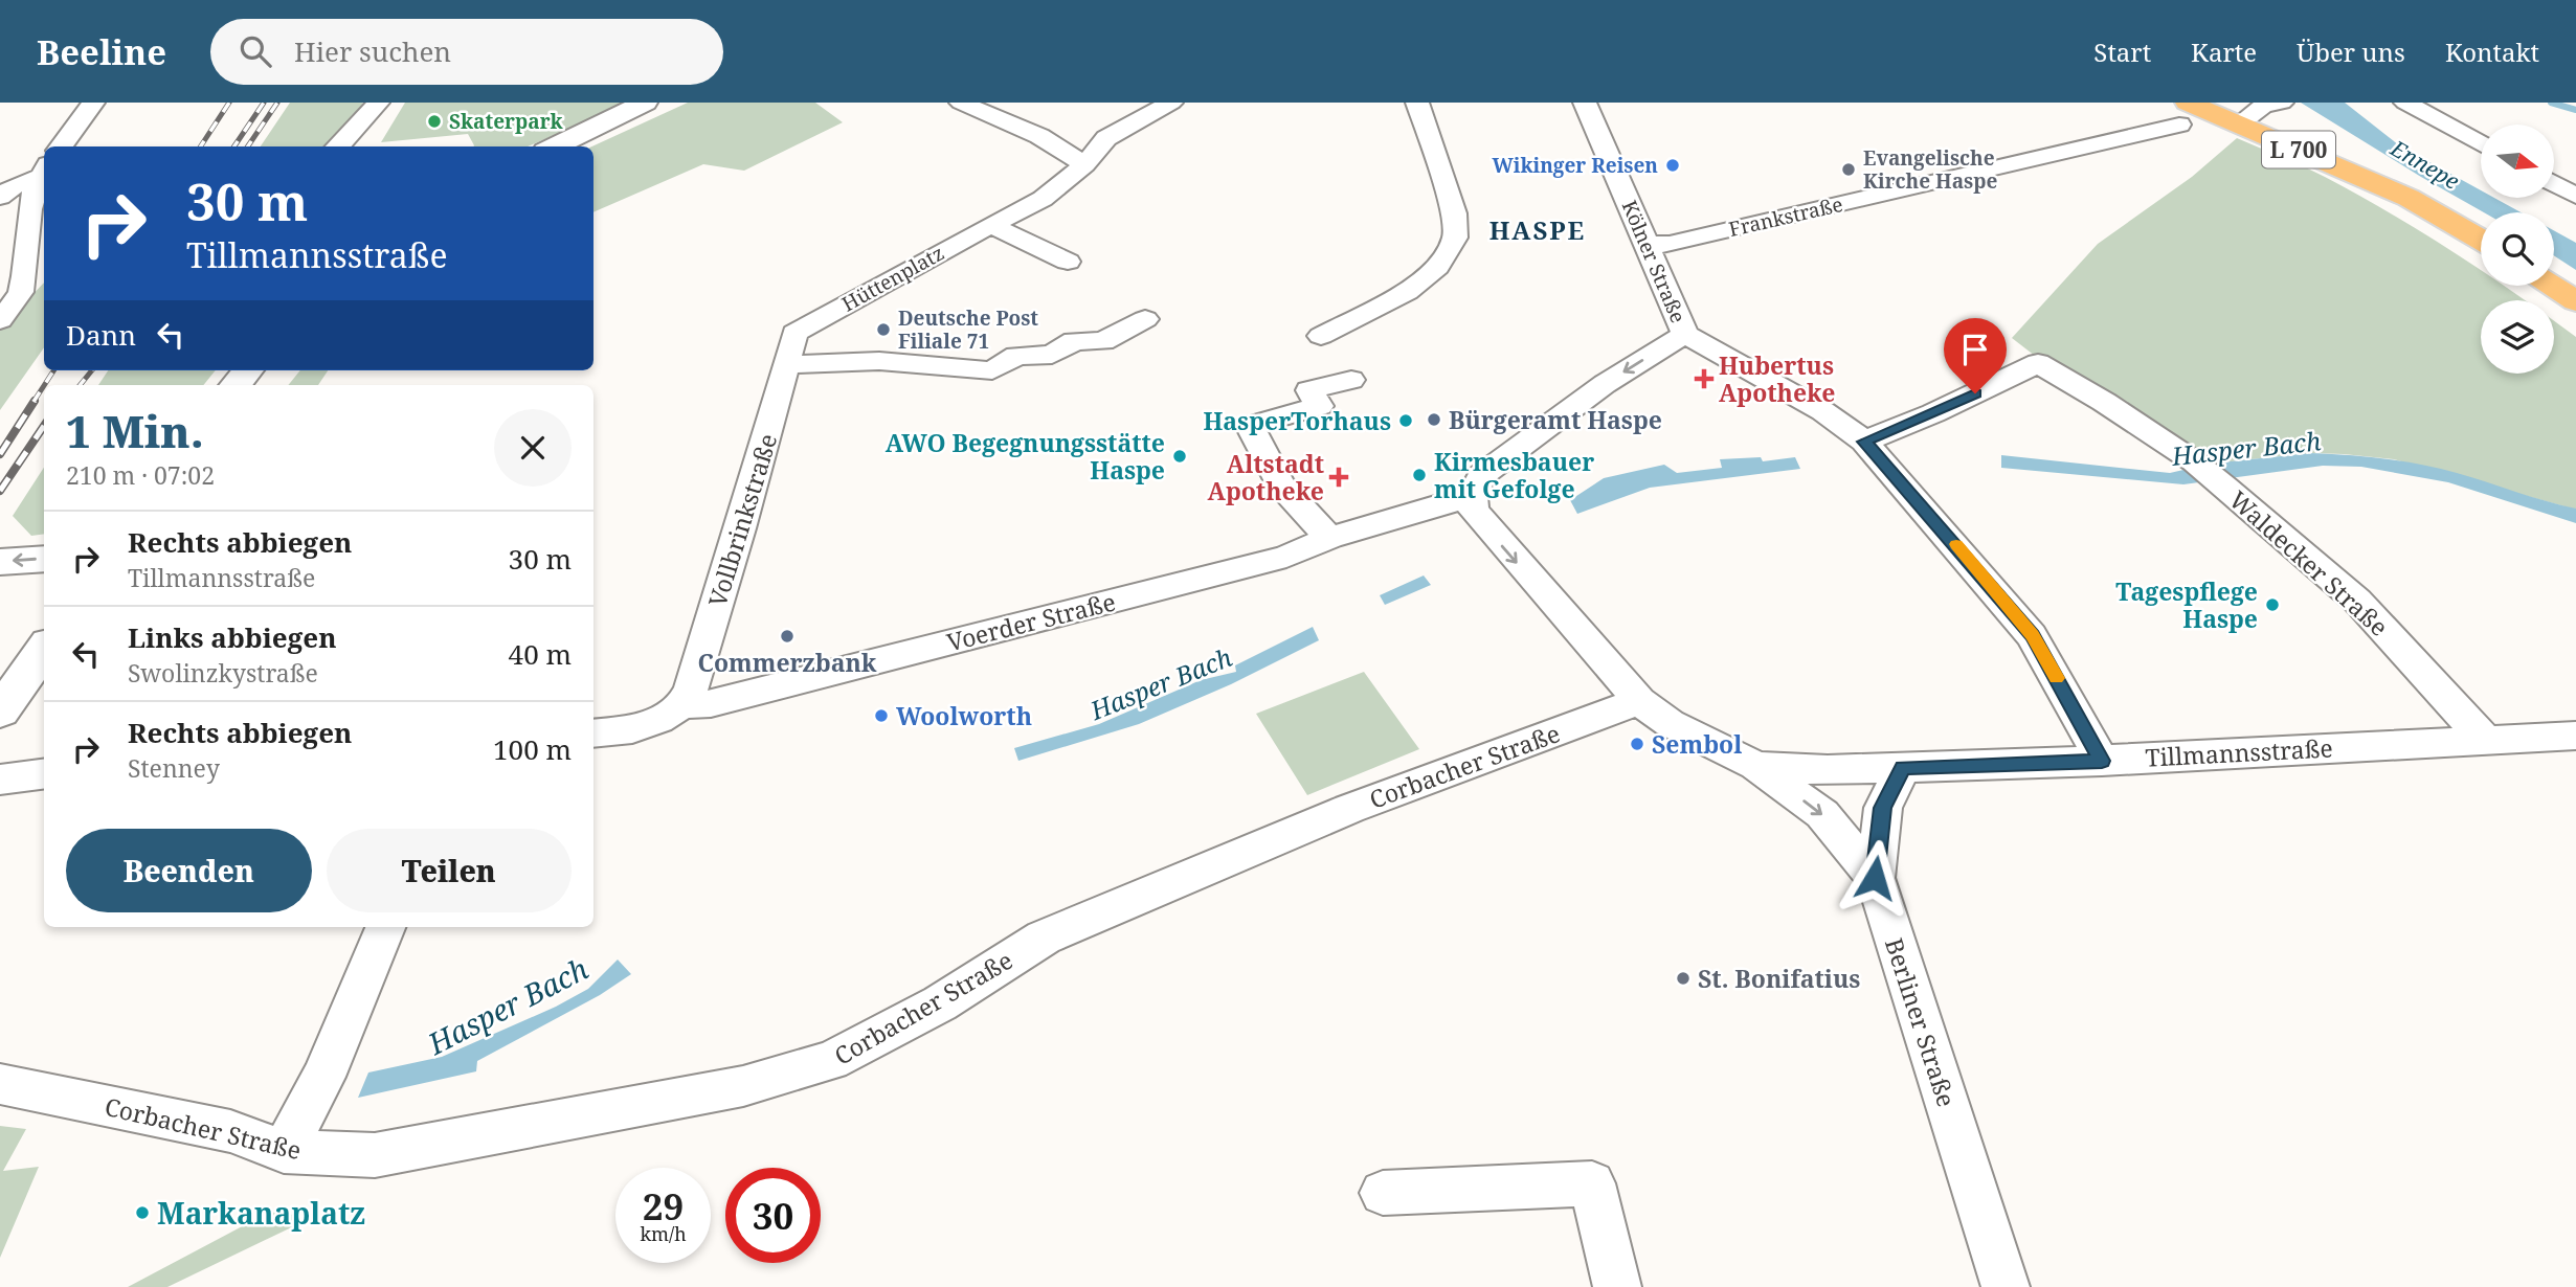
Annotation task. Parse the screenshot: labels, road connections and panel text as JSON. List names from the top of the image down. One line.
{"streets":{"main road":["L 700"],"street":["Frankstraße","Kölner Straße","Hüttenplatz","Vollbrinkstraße","Waldecker Straße","Voerder Straße","Tillmannsstraße","Corbacher Straße","Berliner Straße"]},"crossings":[["L 700","Frankstraße"],["Frankstraße","Kölner Straße"],["Kölner Straße","Voerder Straße"],["Kölner Straße","Berliner Straße"],["Hüttenplatz","Vollbrinkstraße"],["Vollbrinkstraße","Voerder Straße"],["Waldecker Straße","Tillmannsstraße"],["Voerder Straße","Berliner Straße"],["Tillmannsstraße","Berliner Straße"],["Corbacher Straße","Berliner Straße"]],"one_way":["Kölner Straße"],"districts":["HASPE"],"water":["Ennepe","Hasper Bach"],"places":{"other":["Skaterpark","Wikinger Reisen","Evangelische Kirche Haspe","Deutsche Post Filiale 71","Bürgeramt Haspe","HasperTorhaus","AWO Begegnungsstätte Haspe","Kirmesbauer mit Gefolge","Tagespflege Haspe","Commerzbank","Woolworth","Sembol","St. Bonifatius","Markanaplatz"],"health":["Hubertus Apotheke","Altstadt Apotheke"]},"north":"right","page":{"header":"Beeline","search":"Hier suchen","nav":["Start","Karte","Über uns","Kontakt"],"turn":["30 m","Tillmannsstraße"],"then":"Dann","heading":["1 Min.","210 m · 07:02"],"list":[{"name":"Rechts abbiegen","note":"Tillmannsstraße","value":"30 m"},{"name":"Links abbiegen","note":"Swolinzkystraße","value":"40 m"},{"name":"Rechts abbiegen","note":"Stenney","value":"100 m"}],"buttons":["Beenden","Teilen"],"speed":"29 km/h","limit":"30"}}
